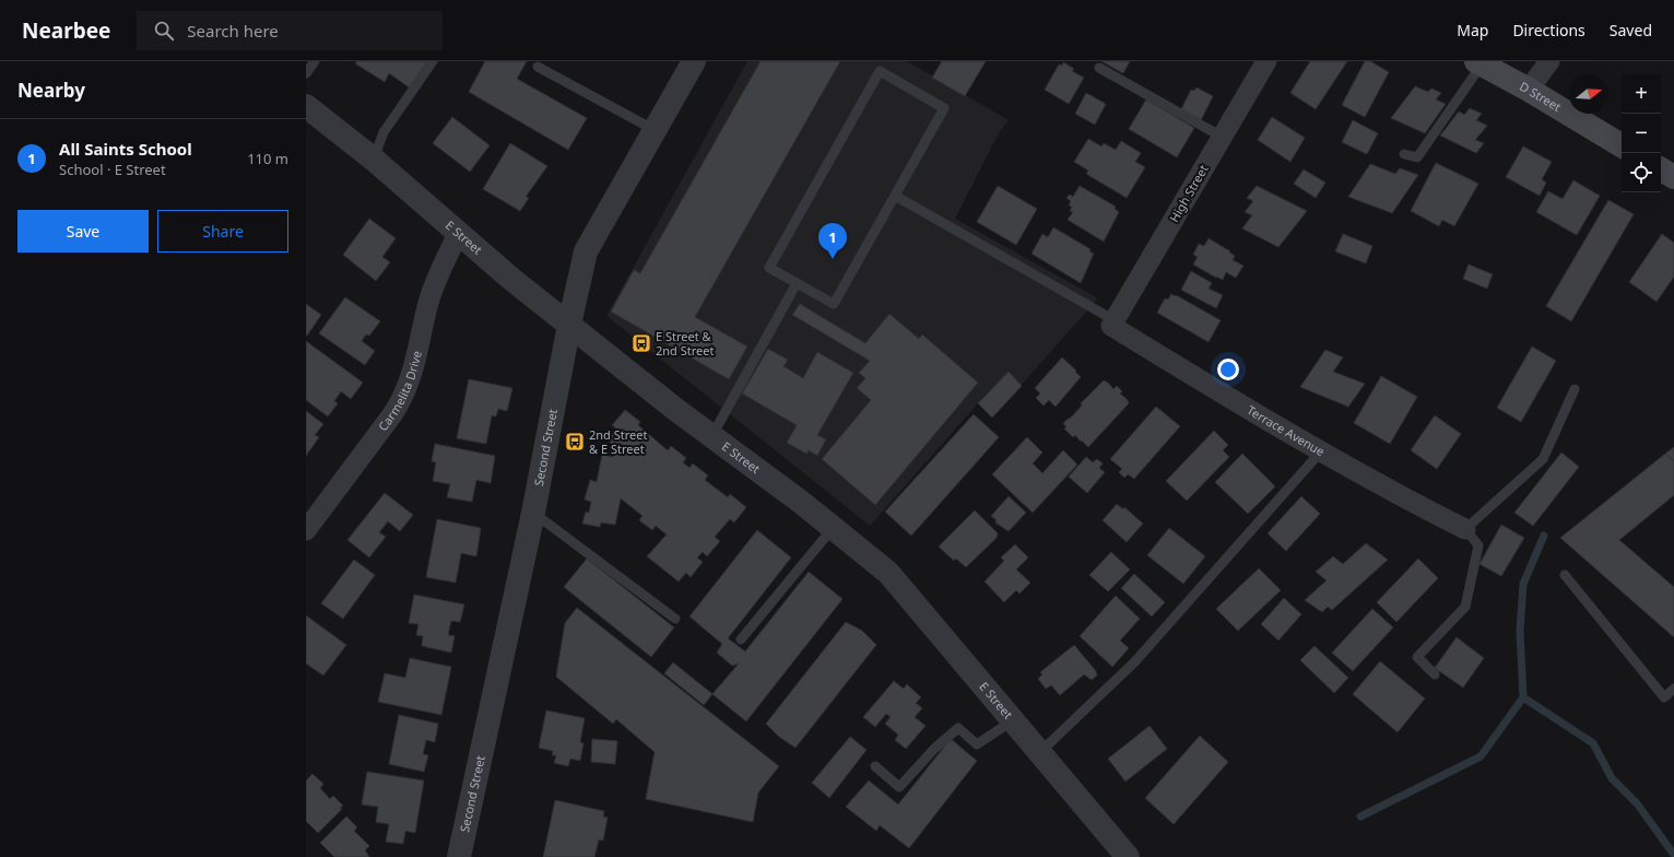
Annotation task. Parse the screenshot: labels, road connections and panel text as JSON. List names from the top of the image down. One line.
{"streets":{"main road":["D Street"],"street":["High Street","E Street","Carmelita Drive","Terrace Avenue","Second Street"]},"crossings":[["High Street","Terrace Avenue"],["E Street","Carmelita Drive"],["E Street","Second Street"]],"places":{"bus stop":["E Street & 2nd Street","2nd Street & E Street"]},"north":"right","page":{"header":"Nearbee","search":"Search here","nav":["Map","Directions","Saved"],"heading":"Nearby","map_buttons":["+","−"],"list":[{"mark":"1","name":"All Saints School","note":"School · E Street","value":"110 m"}],"buttons":["Save","Share"],"pins":"1"}}
